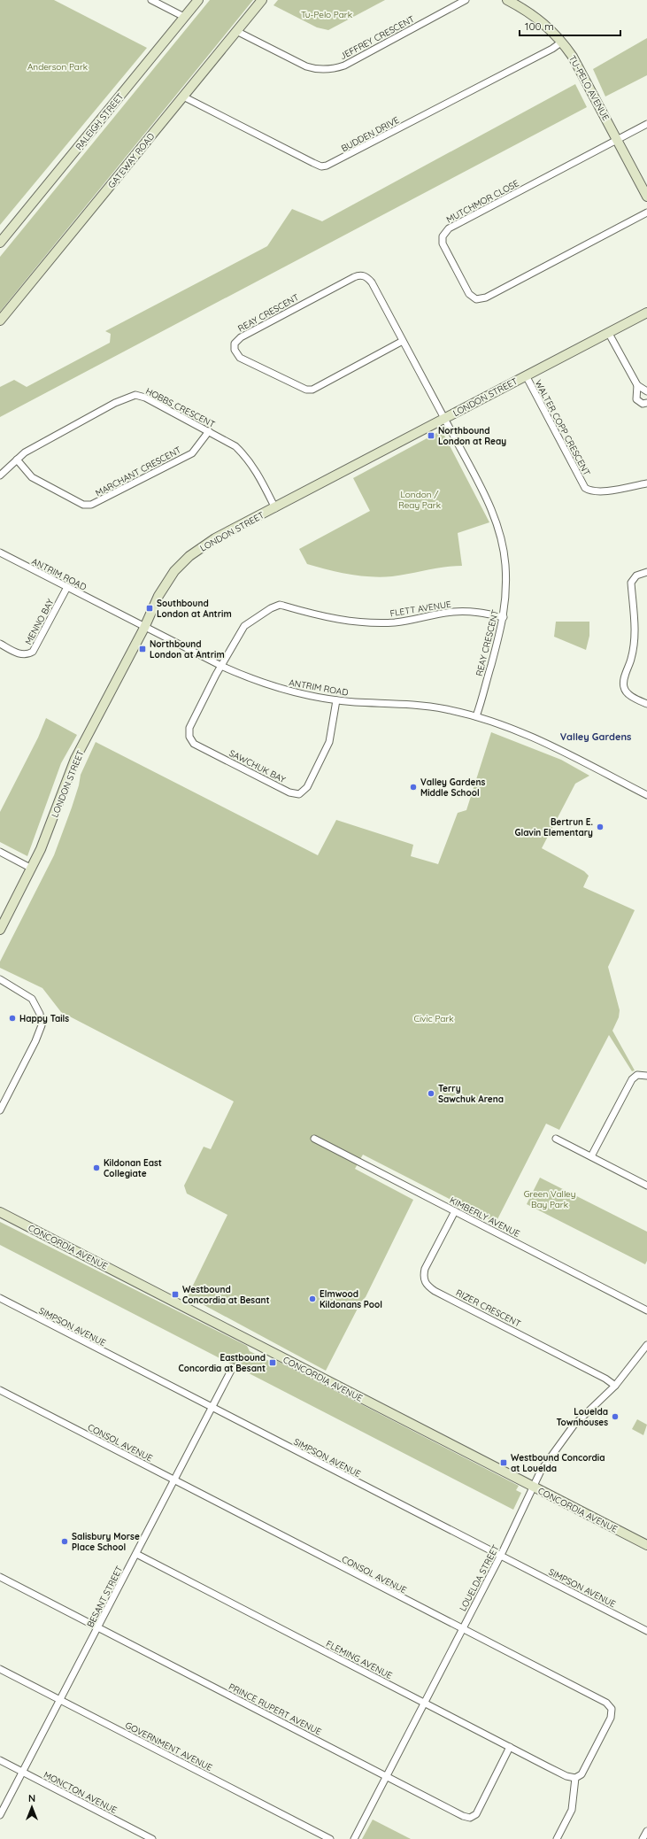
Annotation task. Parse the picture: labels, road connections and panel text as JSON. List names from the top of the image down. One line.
{"streets":{"street":["JEFFREY CRESCENT","TU-PELO AVENUE","RALEIGH STREET","BUDDEN DRIVE","GATEWAY ROAD","MUTCHMOR CLOSE","REAY CRESCENT","LONDON STREET","HOBBS CRESCENT","WALTER COPP CRESCENT","MARCHANT CRESCENT","ANTRIM ROAD","FLETT AVENUE","MENNO BAY","SAWCHUK BAY","KIMBERLY AVENUE","CONCORDIA AVENUE","RIZER CRESCENT","SIMPSON AVENUE","CONSOL AVENUE","LOUELDA STREET","BESANT STREET","FLEMING AVENUE","PRINCE RUPERT AVENUE","GOVERNMENT AVENUE","MONCTON AVENUE"]},"crossings":[["JEFFREY CRESCENT","GATEWAY ROAD"],["TU-PELO AVENUE","BUDDEN DRIVE"],["TU-PELO AVENUE","MUTCHMOR CLOSE"],["BUDDEN DRIVE","GATEWAY ROAD"],["REAY CRESCENT","LONDON STREET"],["REAY CRESCENT","ANTRIM ROAD"],["REAY CRESCENT","FLETT AVENUE"],["LONDON STREET","HOBBS CRESCENT"],["LONDON STREET","WALTER COPP CRESCENT"],["LONDON STREET","ANTRIM ROAD"],["HOBBS CRESCENT","MARCHANT CRESCENT"],["ANTRIM ROAD","FLETT AVENUE"],["ANTRIM ROAD","MENNO BAY"],["ANTRIM ROAD","SAWCHUK BAY"],["FLETT AVENUE","SAWCHUK BAY"],["KIMBERLY AVENUE","RIZER CRESCENT"],["CONCORDIA AVENUE","LOUELDA STREET"],["RIZER CRESCENT","LOUELDA STREET"],["SIMPSON AVENUE","LOUELDA STREET"],["SIMPSON AVENUE","BESANT STREET"],["CONSOL AVENUE","LOUELDA STREET"],["CONSOL AVENUE","BESANT STREET"],["CONSOL AVENUE","FLEMING AVENUE"],["LOUELDA STREET","FLEMING AVENUE"],["LOUELDA STREET","PRINCE RUPERT AVENUE"],["BESANT STREET","FLEMING AVENUE"],["BESANT STREET","PRINCE RUPERT AVENUE"],["BESANT STREET","GOVERNMENT AVENUE"],["BESANT STREET","MONCTON AVENUE"],["FLEMING AVENUE","PRINCE RUPERT AVENUE"]],"districts":["Valley Gardens"],"parks":["Tu-Pelo Park","Anderson Park","London / Reay Park","Civic Park","Green Valley Bay Park"],"places":{"transit":["Northbound London at Reay","Southbound London at Antrim","Northbound London at Antrim","Westbound Concordia at Besant","Eastbound Concordia at Besant","Westbound Concordia at Louelda"],"other":["Valley Gardens Middle School","Bertrun E. Glavin Elementary","Happy Tails","Terry Sawchuk Arena","Kildonan East Collegiate","Elmwood Kildonans Pool","Louelda Townhouses","Salisbury Morse Place School"]},"scale_bar":"100 m","north":"top"}
